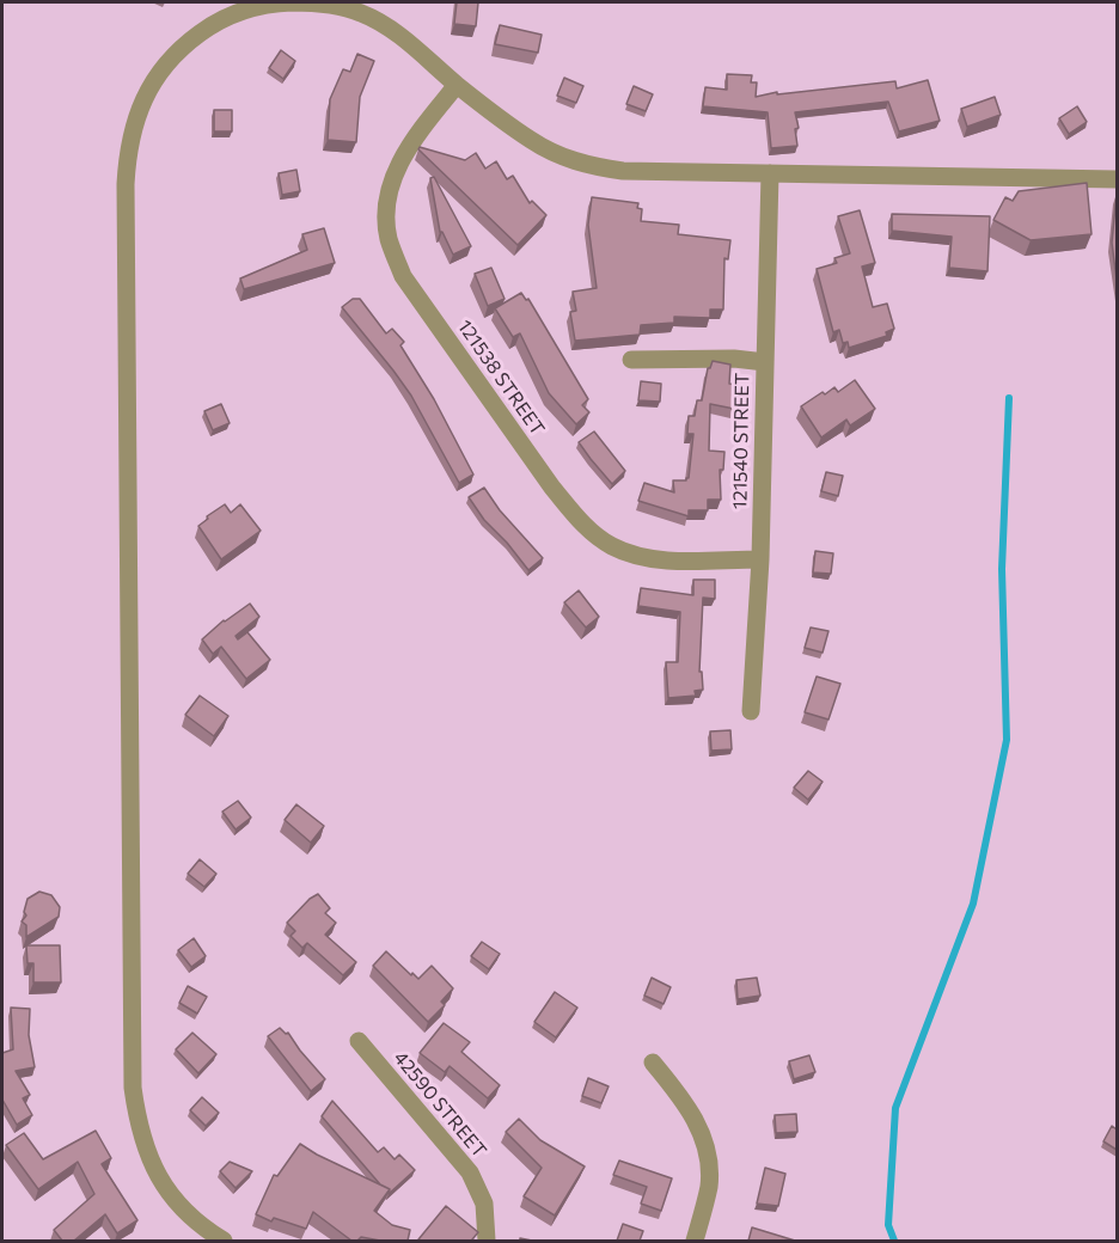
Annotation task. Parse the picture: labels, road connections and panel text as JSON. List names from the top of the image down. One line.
{"streets":{"street":["121538 STREET","121540 STREET","42590 STREET"]},"crossings":[["121538 STREET","121540 STREET"]]}
